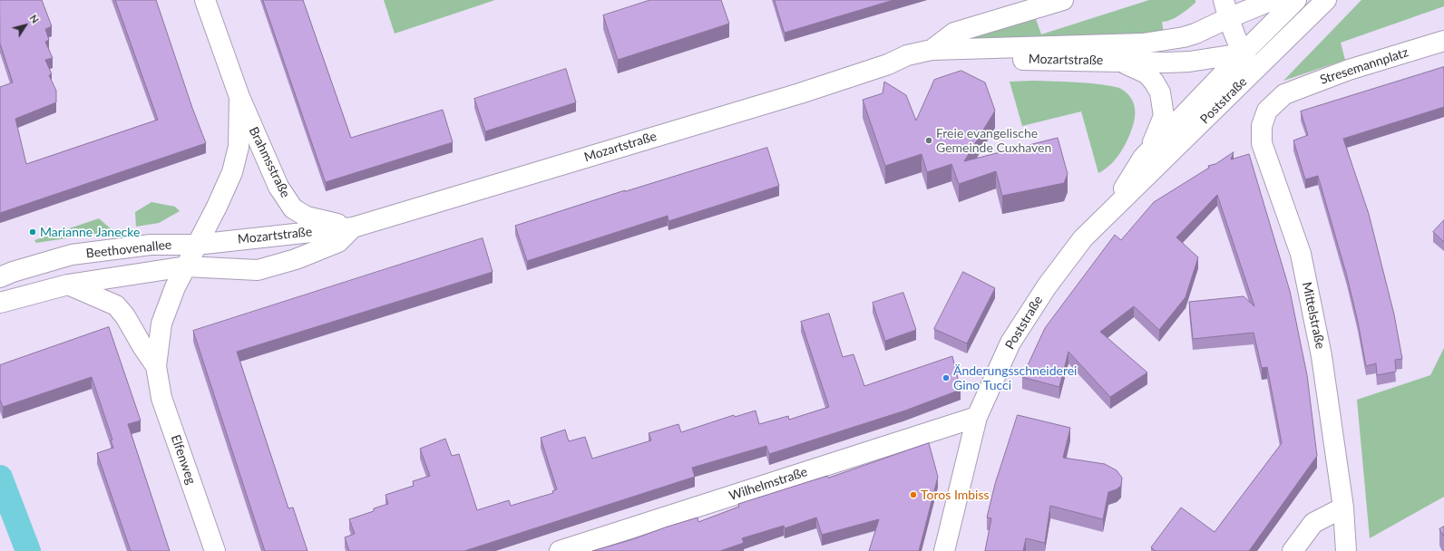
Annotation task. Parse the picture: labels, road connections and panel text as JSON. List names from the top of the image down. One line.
{"streets":{"street":["Mozartstraße","Stresemannplatz","Poststraße","Brahmsstraße","Beethovenallee","Mittelstraße","Elfenweg","Wilhelmstraße"]},"crossings":[["Mozartstraße","Poststraße"],["Mozartstraße","Brahmsstraße"],["Mozartstraße","Beethovenallee"],["Mozartstraße","Elfenweg"],["Stresemannplatz","Mittelstraße"],["Poststraße","Wilhelmstraße"],["Brahmsstraße","Beethovenallee"],["Brahmsstraße","Elfenweg"],["Beethovenallee","Elfenweg"]],"places":["Freie evangelische Gemeinde Cuxhaven","Marianne Janecke","Änderungsschneiderei Gino Tucci","Toros Imbiss"],"north":"top right"}
